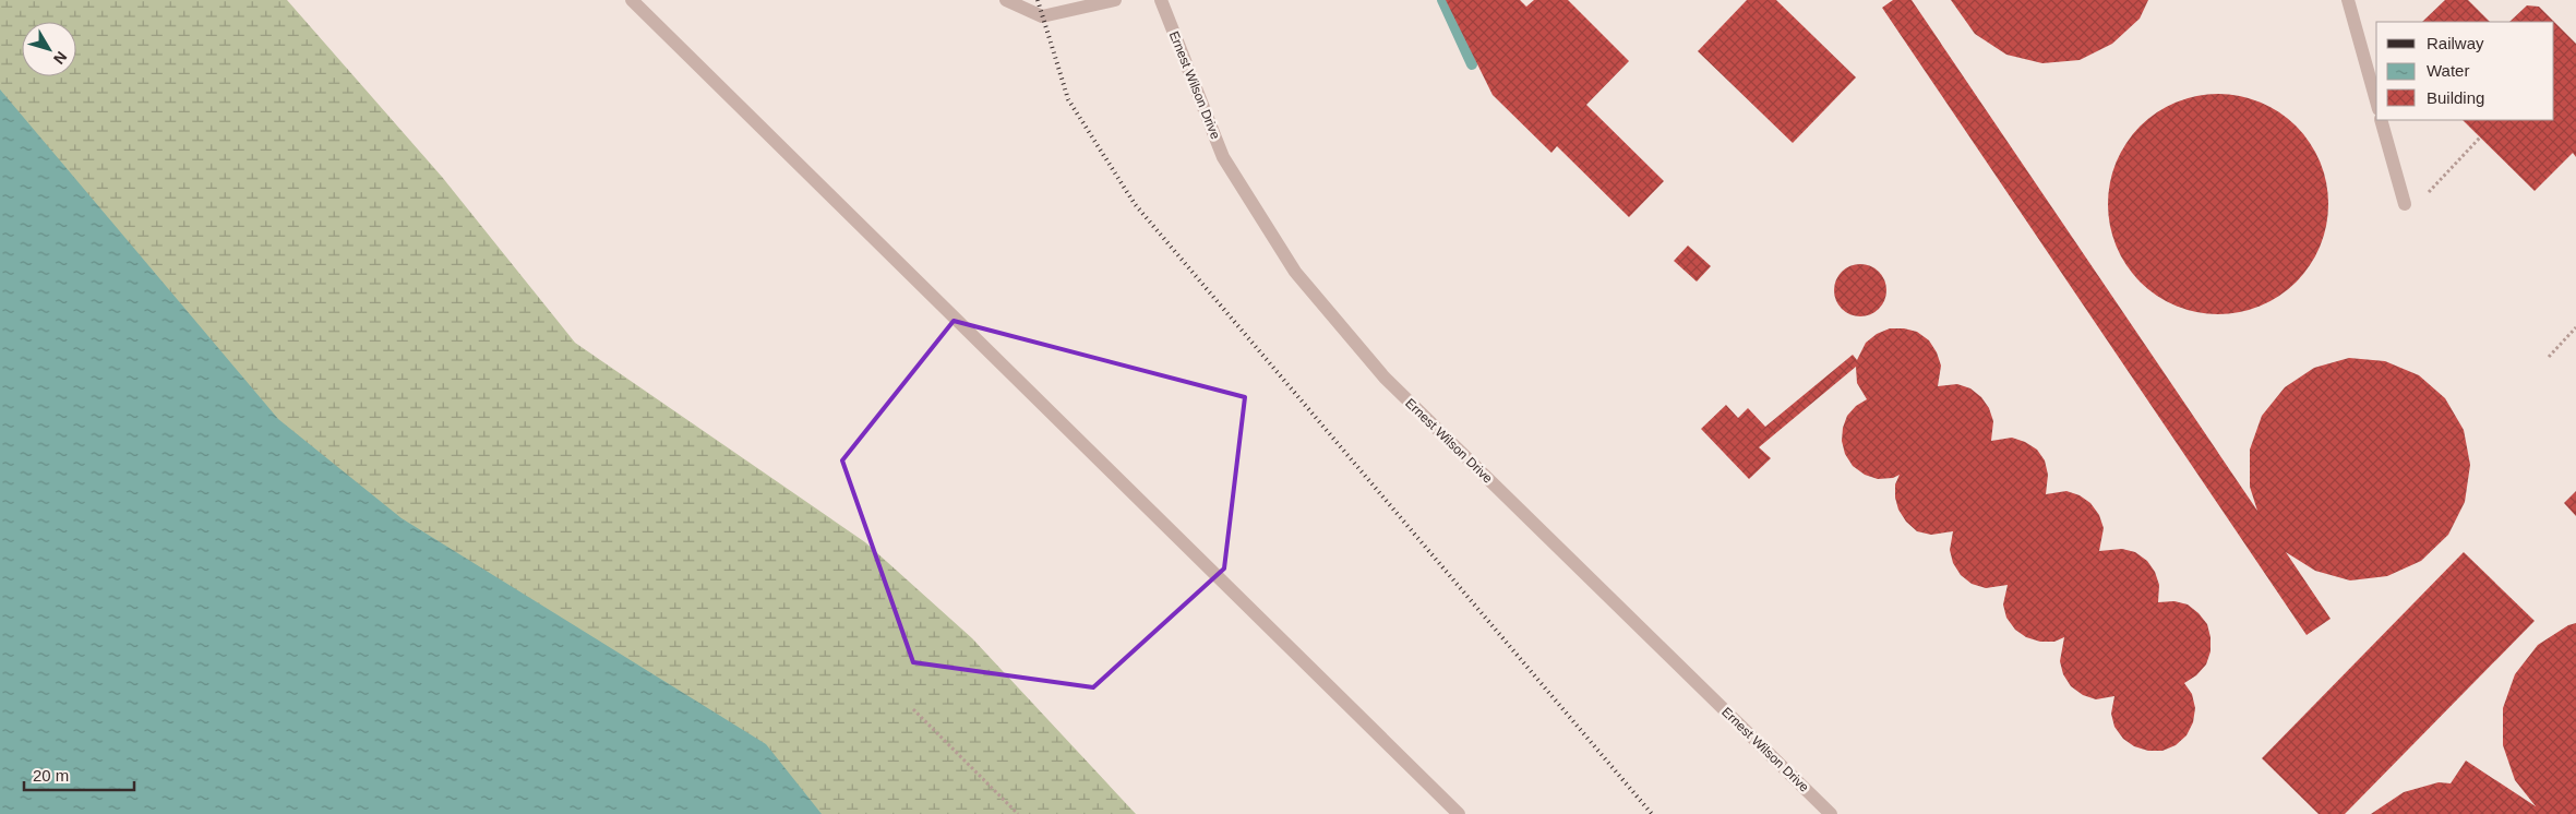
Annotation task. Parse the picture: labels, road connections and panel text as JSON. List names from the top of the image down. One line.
{"streets":{"lane":["Ernest Wilson Drive"]},"legend":["Railway","Water","Building"],"scale_bar":"20 m","north":"bottom right"}
